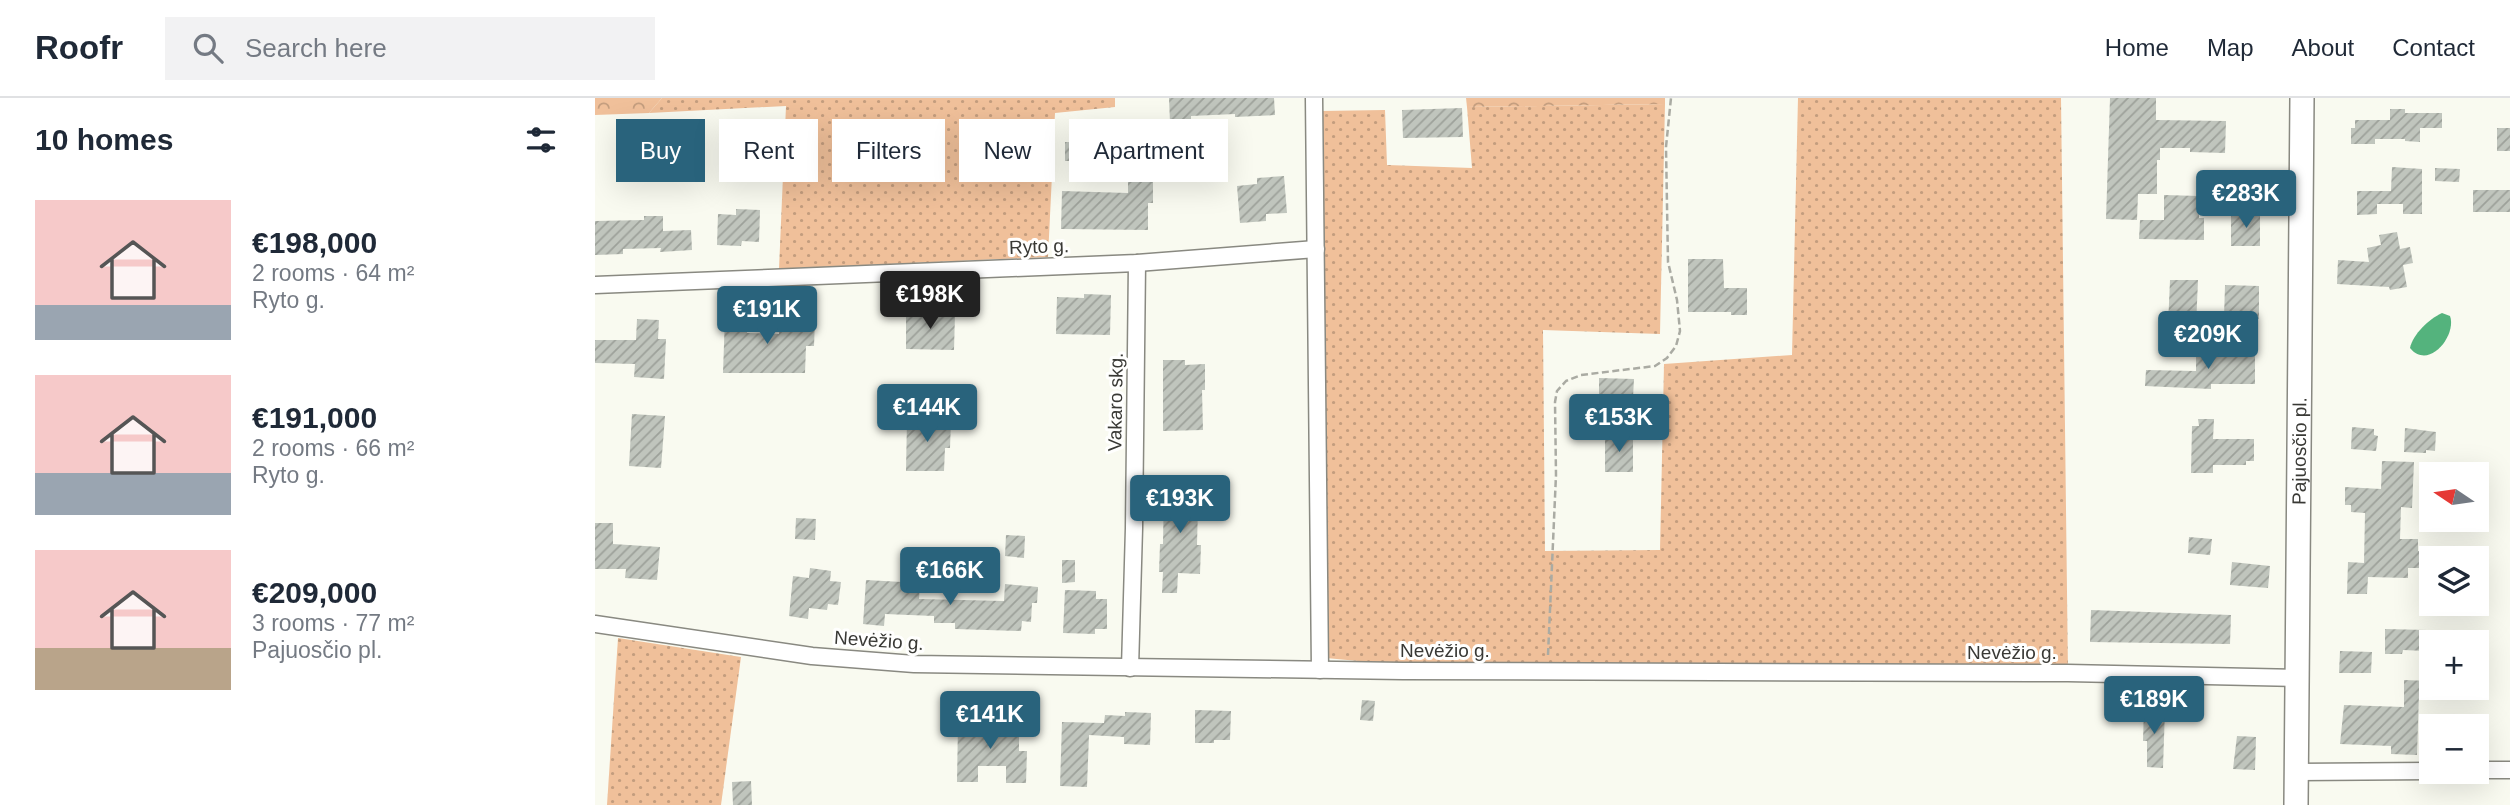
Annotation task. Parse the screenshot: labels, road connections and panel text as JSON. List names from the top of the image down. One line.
{"streets":{"main road":["Pajuosčio pl."],"street":["Ryto g.","Vakaro skg.","Nevėžio g."]},"crossings":[["Ryto g.","Vakaro skg."],["Vakaro skg.","Nevėžio g."],["Pajuosčio pl.","Nevėžio g."]],"north":"left","page":{"header":"Roofr","search":"Search here","nav":["Home","Map","About","Contact"],"heading":"10 homes","chip":["Buy","Rent","Filters","New","Apartment"],"price":["€283K","€198K","€191K","€209K","€144K","€153K","€193K","€166K","€189K","€141K"],"list":[{"name":"€198,000","note":"2 rooms · 64 m² · Ryto g."},{"name":"€191,000","note":"2 rooms · 66 m² · Ryto g."},{"name":"€209,000","note":"3 rooms · 77 m² · Pajuosčio pl."}],"map_buttons":["+","−"]}}
